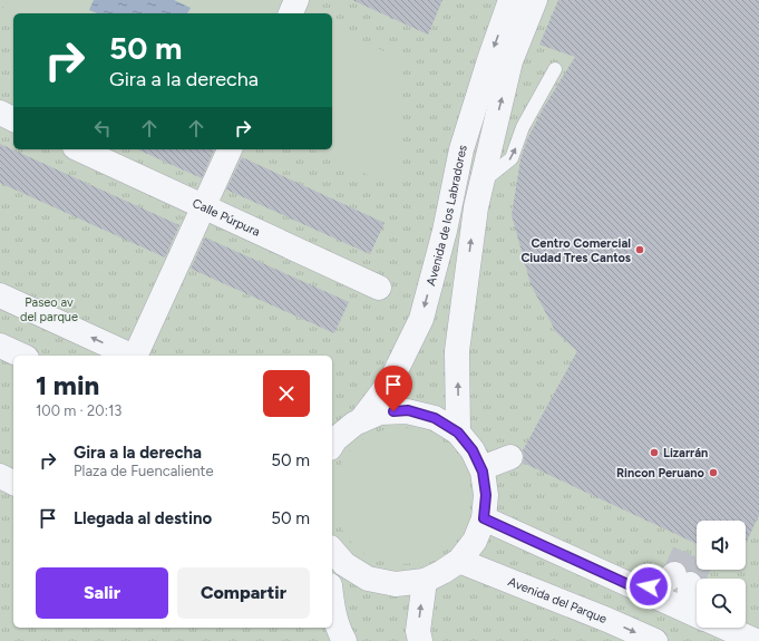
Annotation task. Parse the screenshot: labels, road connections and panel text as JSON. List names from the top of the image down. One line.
{"streets":{"street":["Avenida de los Labradores","Calle Púrpura","Avenida del Parque"]},"parks":["Paseo av del parque"],"places":["Centro Comercial Ciudad Tres Cantos","Lizarrán","Rincon Peruano"],"page":{"turn":["50 m","Gira a la derecha"],"heading":["1 min","100 m · 20:13"],"list":[{"name":"Gira a la derecha","note":"Plaza de Fuencaliente","value":"50 m"},{"name":"Llegada al destino","value":"50 m"}],"buttons":["Salir","Compartir"]}}
